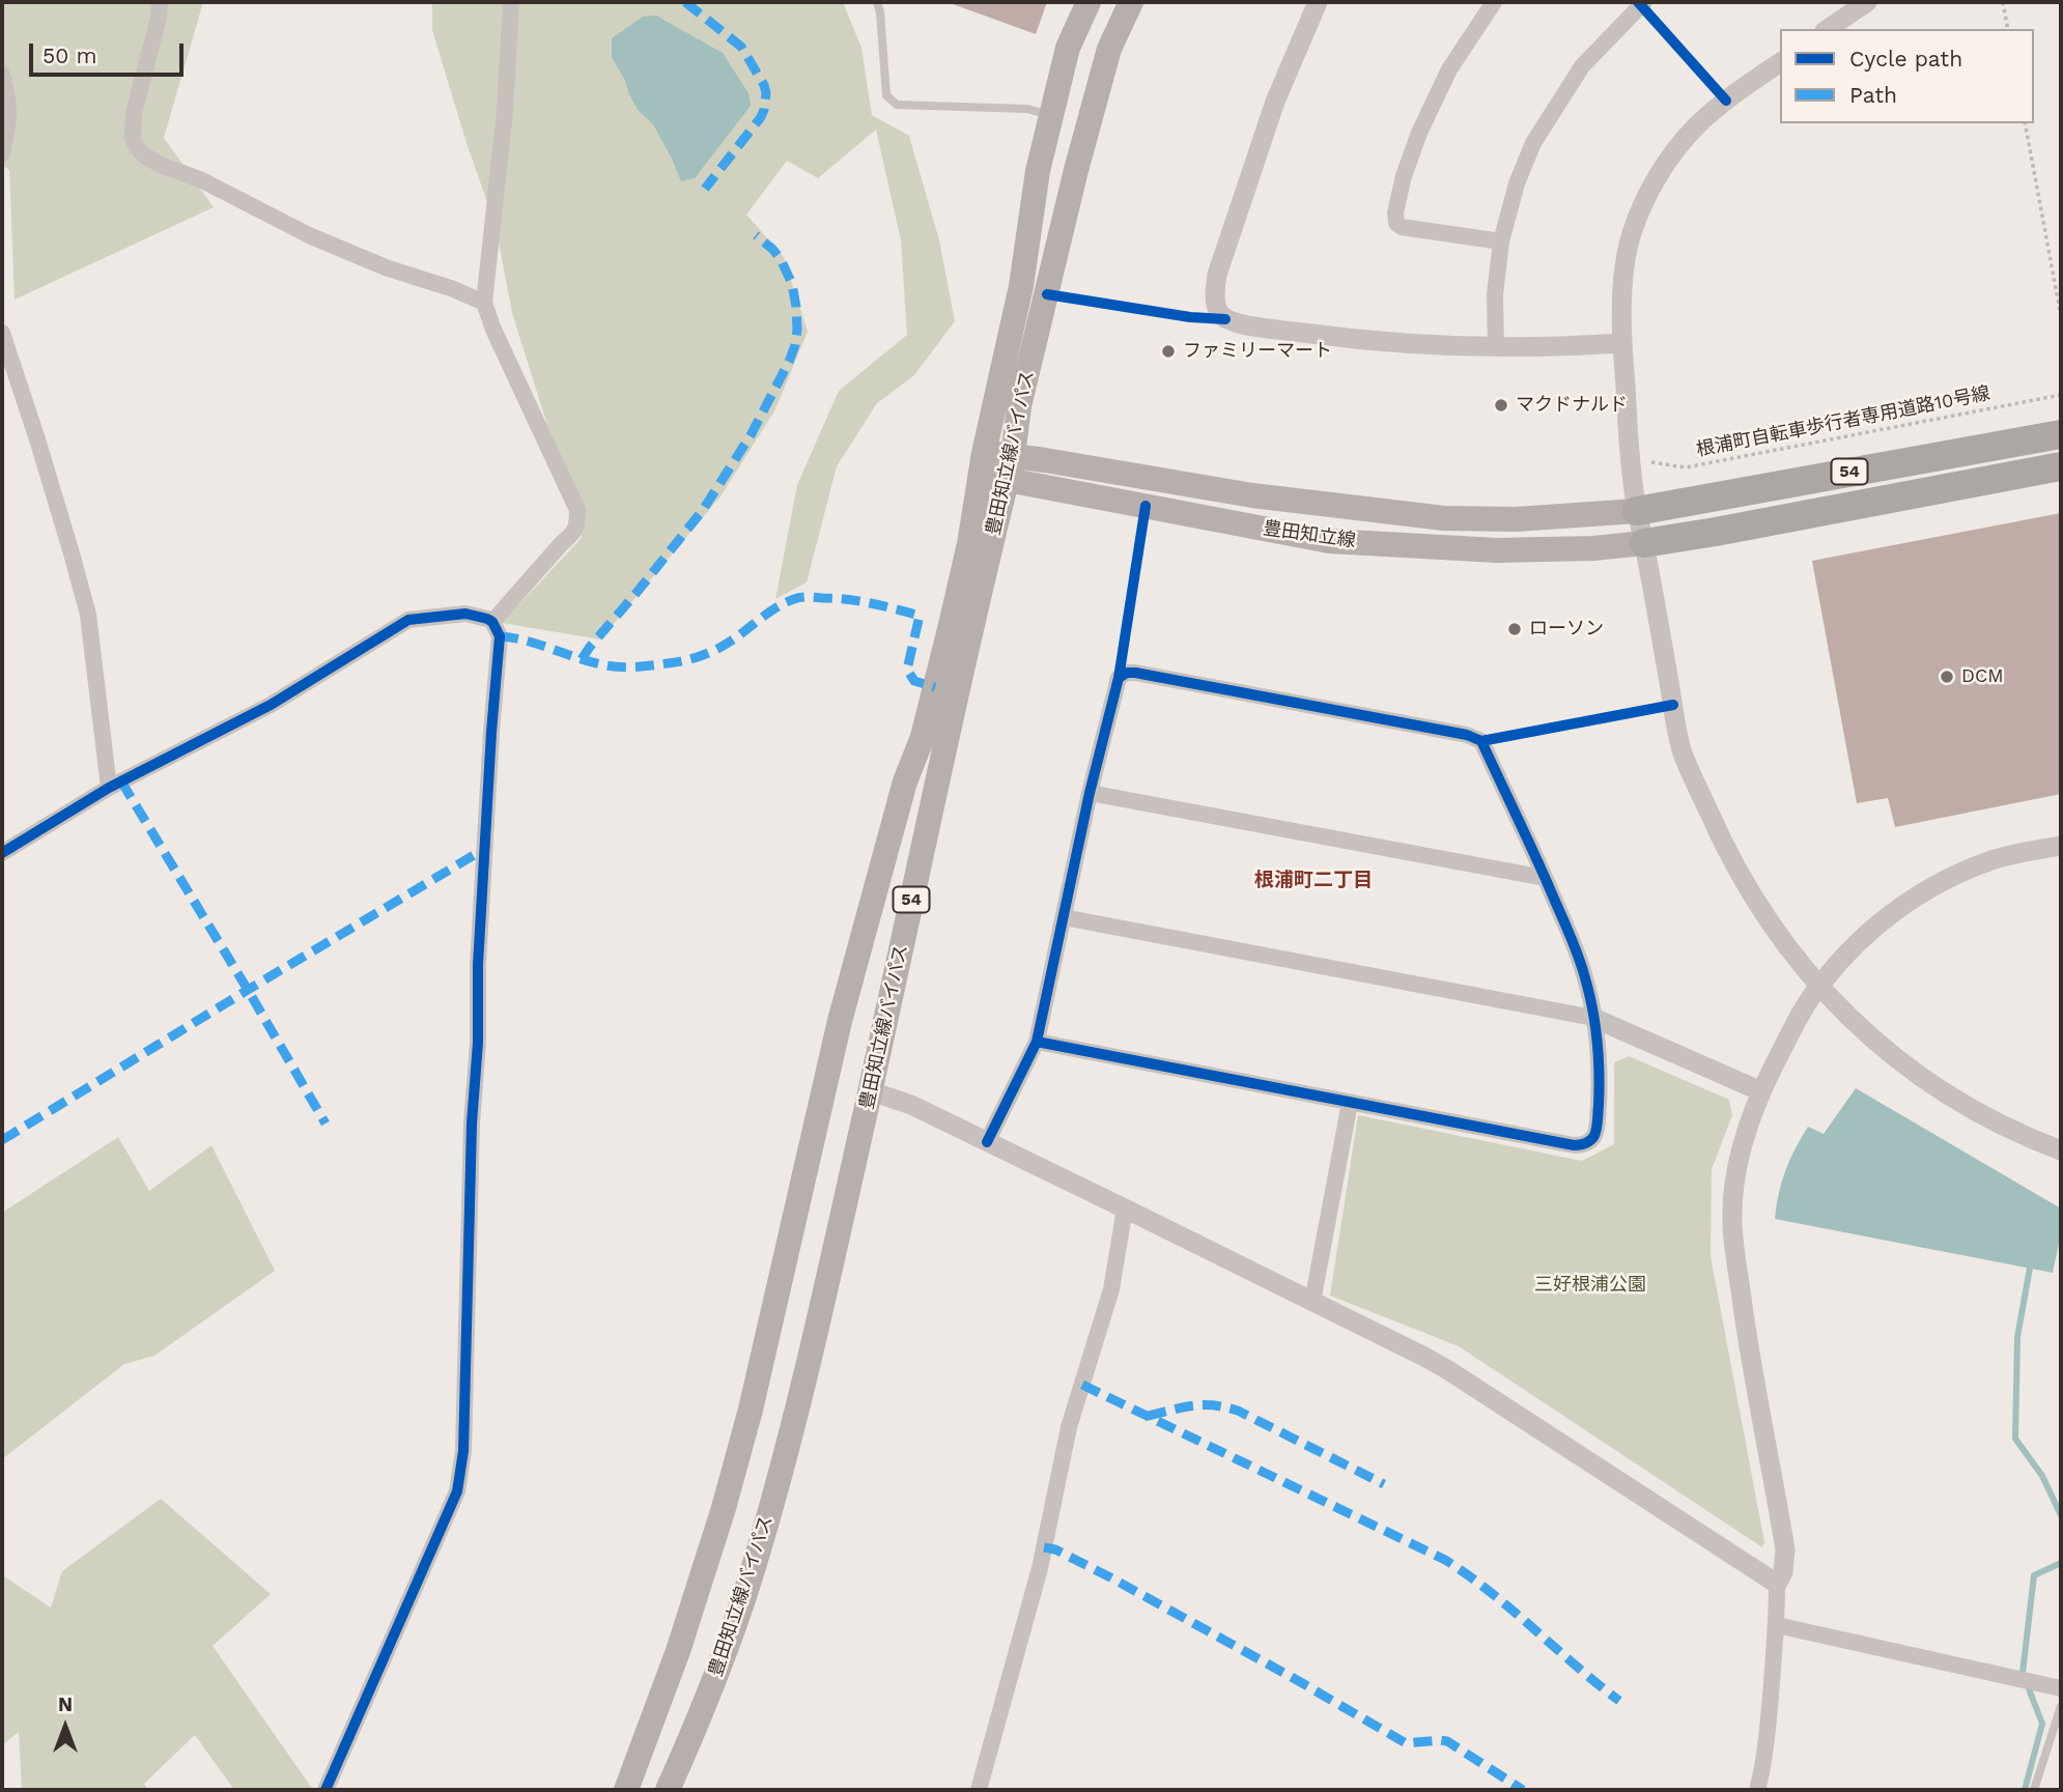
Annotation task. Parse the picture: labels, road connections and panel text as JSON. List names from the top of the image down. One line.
{"streets":{"highway":["54"],"main road":["豊田知立線バイパス","豊田知立線"],"path":["根浦町自転車歩行者専用道路10号線"]},"crossings":[["豊田知立線バイパス","豊田知立線"],["54","豊田知立線"]],"districts":["根浦町二丁目"],"parks":["三好根浦公園"],"places":["ファミリーマート","マクドナルド","ローソン","DCM"],"legend":["Cycle path","Path"],"scale_bar":"50 m","north":"top"}
